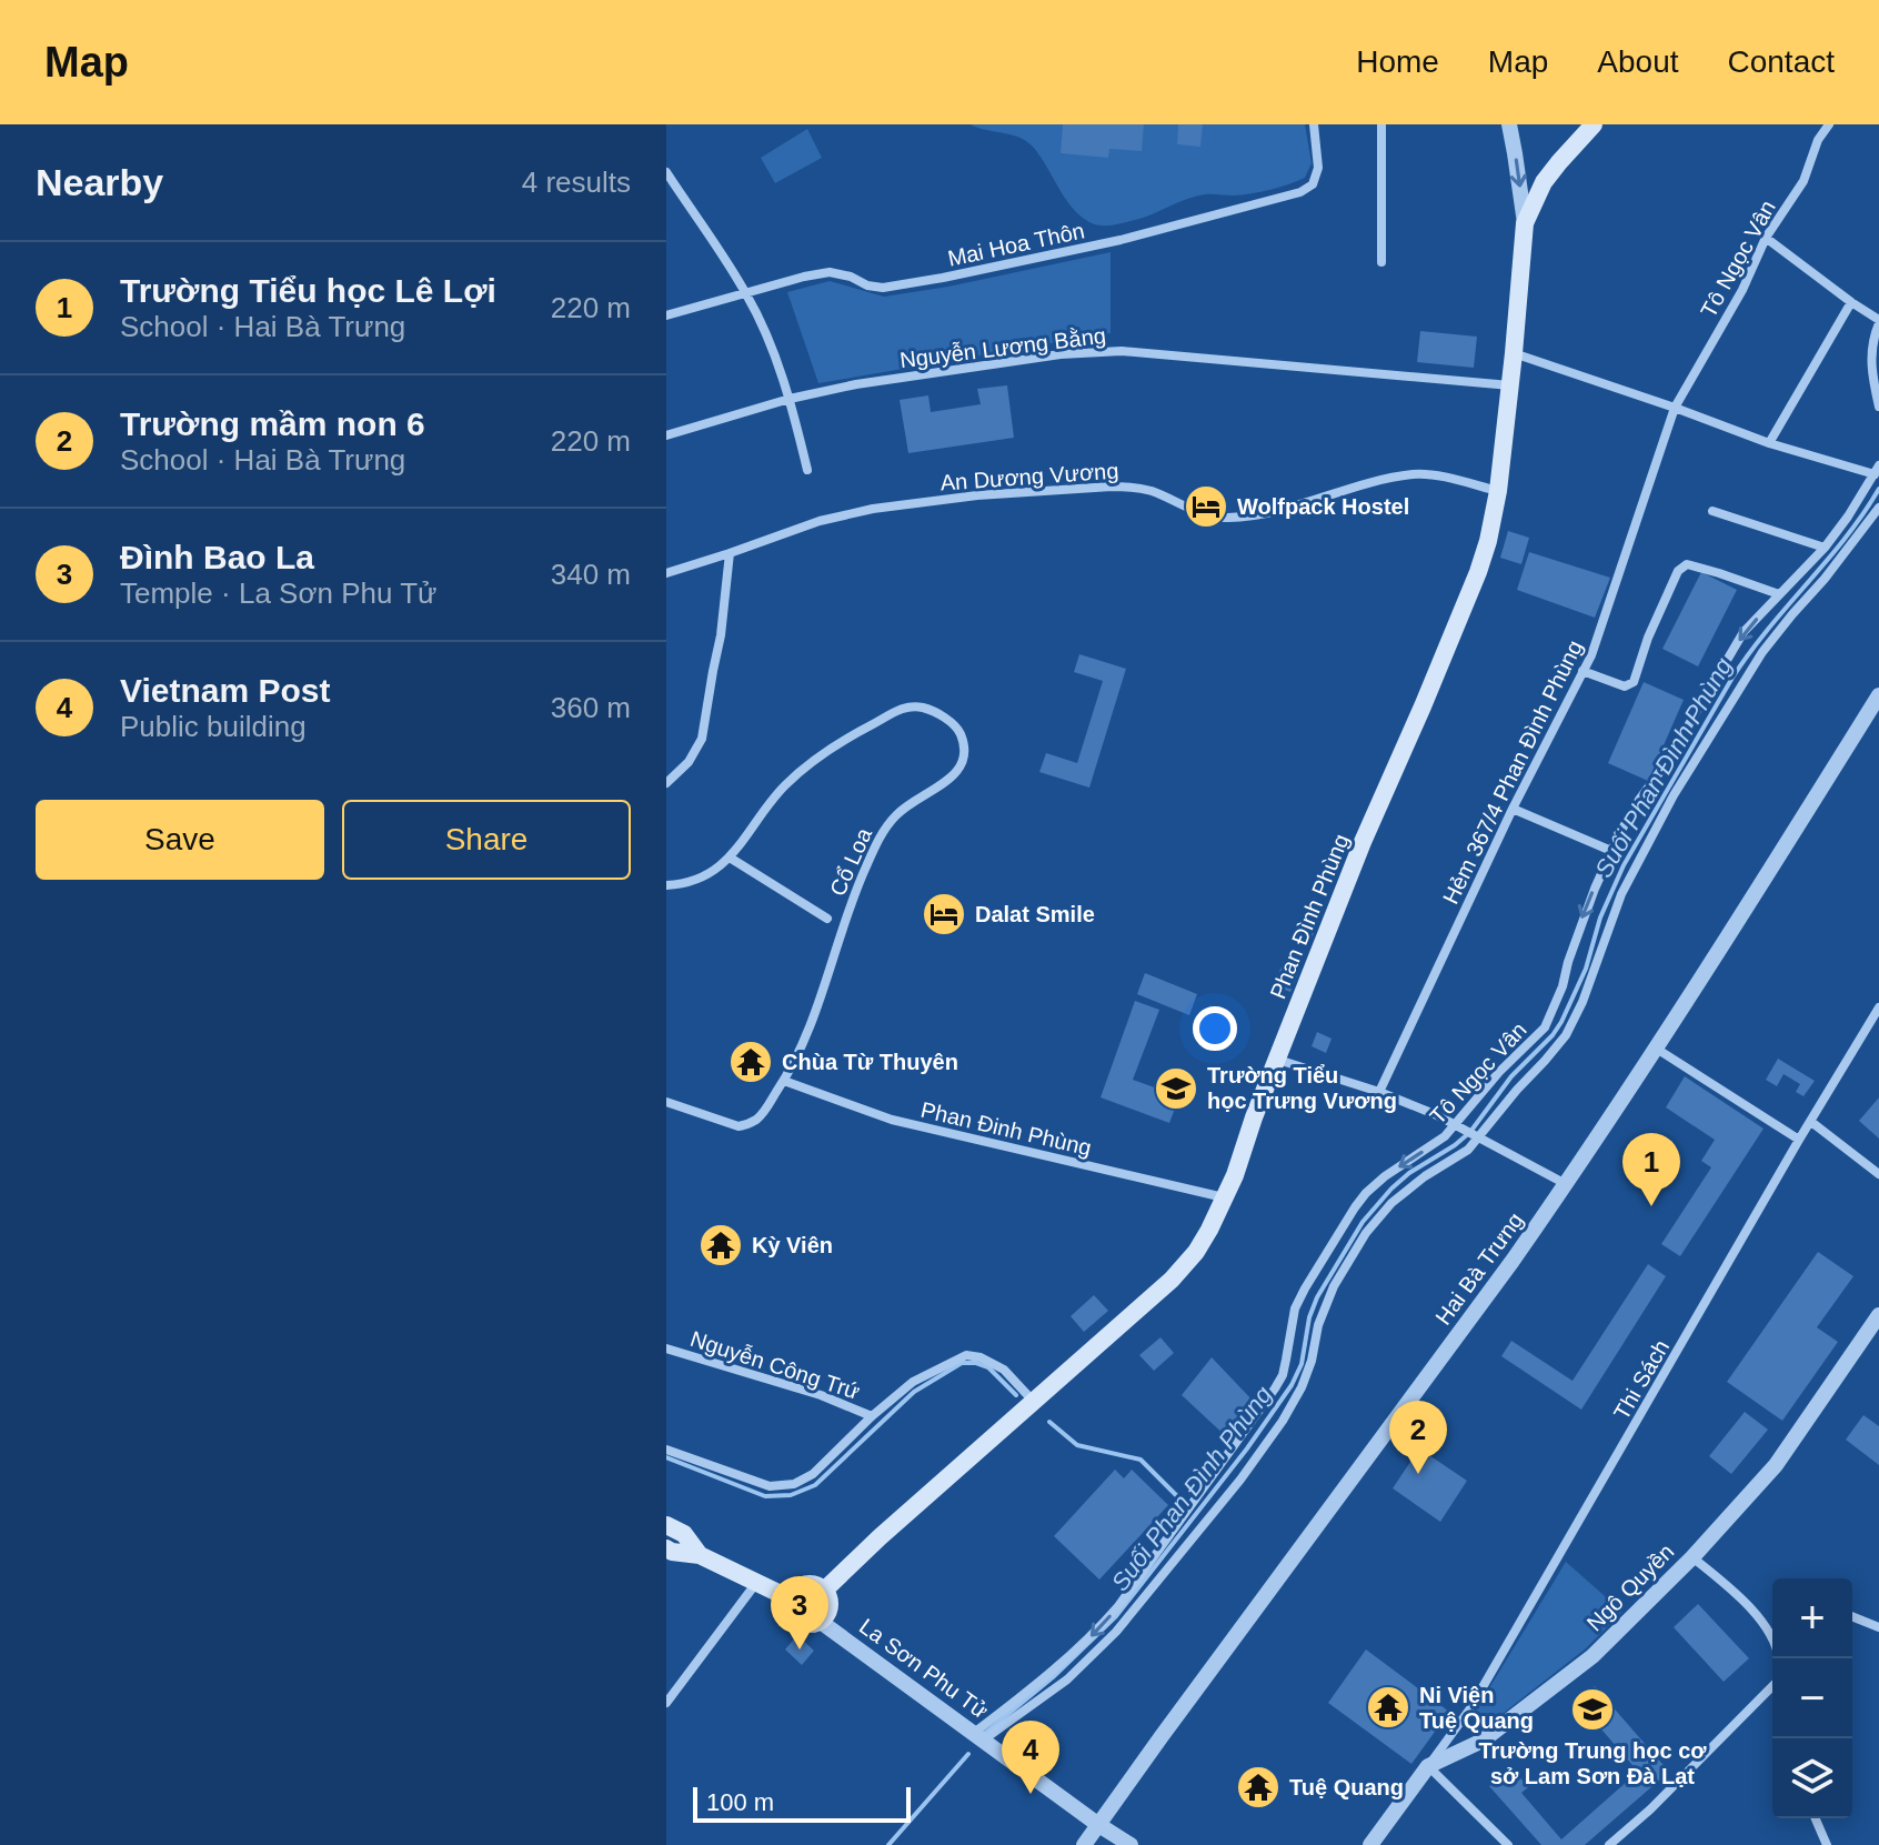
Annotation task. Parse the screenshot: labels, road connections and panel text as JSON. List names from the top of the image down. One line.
{"streets":{"main road":["Phan Đình Phùng"],"street":["Mai Hoa Thôn","Tô Ngọc Vân","Nguyễn Lương Bằng","An Dương Vương","Hẻm 367/4 Phan Đình Phùng","Cổ Loa","Phan Đinh Phùng","Hai Bà Trưng","Nguyễn Công Trứ","Thi Sách","Ngô Quyền","La Sơn Phu Tử"]},"crossings":[["Tô Ngọc Vân","Hẻm 367/4 Phan Đình Phùng"],["Tô Ngọc Vân","La Sơn Phu Tử"],["Nguyễn Lương Bằng","Phan Đình Phùng"],["An Dương Vương","Phan Đình Phùng"],["Cổ Loa","Phan Đinh Phùng"],["Phan Đình Phùng","Phan Đinh Phùng"],["Phan Đình Phùng","Nguyễn Công Trứ"],["Phan Đình Phùng","La Sơn Phu Tử"],["Hai Bà Trưng","La Sơn Phu Tử"],["Thi Sách","Ngô Quyền"]],"water":["Suối Phan Đình Phùng"],"places":{"hotel":["Wolfpack Hostel","Dalat Smile"],"temple":["Chùa Từ Thuyên","Kỳ Viên","Ni Viện Tuệ Quang","Tuệ Quang"],"school or university":["Trường Tiểu học Trưng Vương","Trường Trung học cơ sở Lam Sơn Đà Lạt"]},"scale_bar":"100 m","page":{"header":"Map","nav":["Home","Map","About","Contact"],"heading":["Nearby","4 results"],"list":[{"mark":"1","name":"Trường Tiểu học Lê Lợi","note":"School · Hai Bà Trưng","value":"220 m"},{"mark":"2","name":"Trường mầm non 6","note":"School · Hai Bà Trưng","value":"220 m"},{"mark":"3","name":"Đình Bao La","note":"Temple · La Sơn Phu Tử","value":"340 m"},{"mark":"4","name":"Vietnam Post","note":"Public building","value":"360 m"}],"buttons":["Save","Share"],"pins":["1","2","3","4"],"map_buttons":["+","−"],"scale":"100 m"}}
